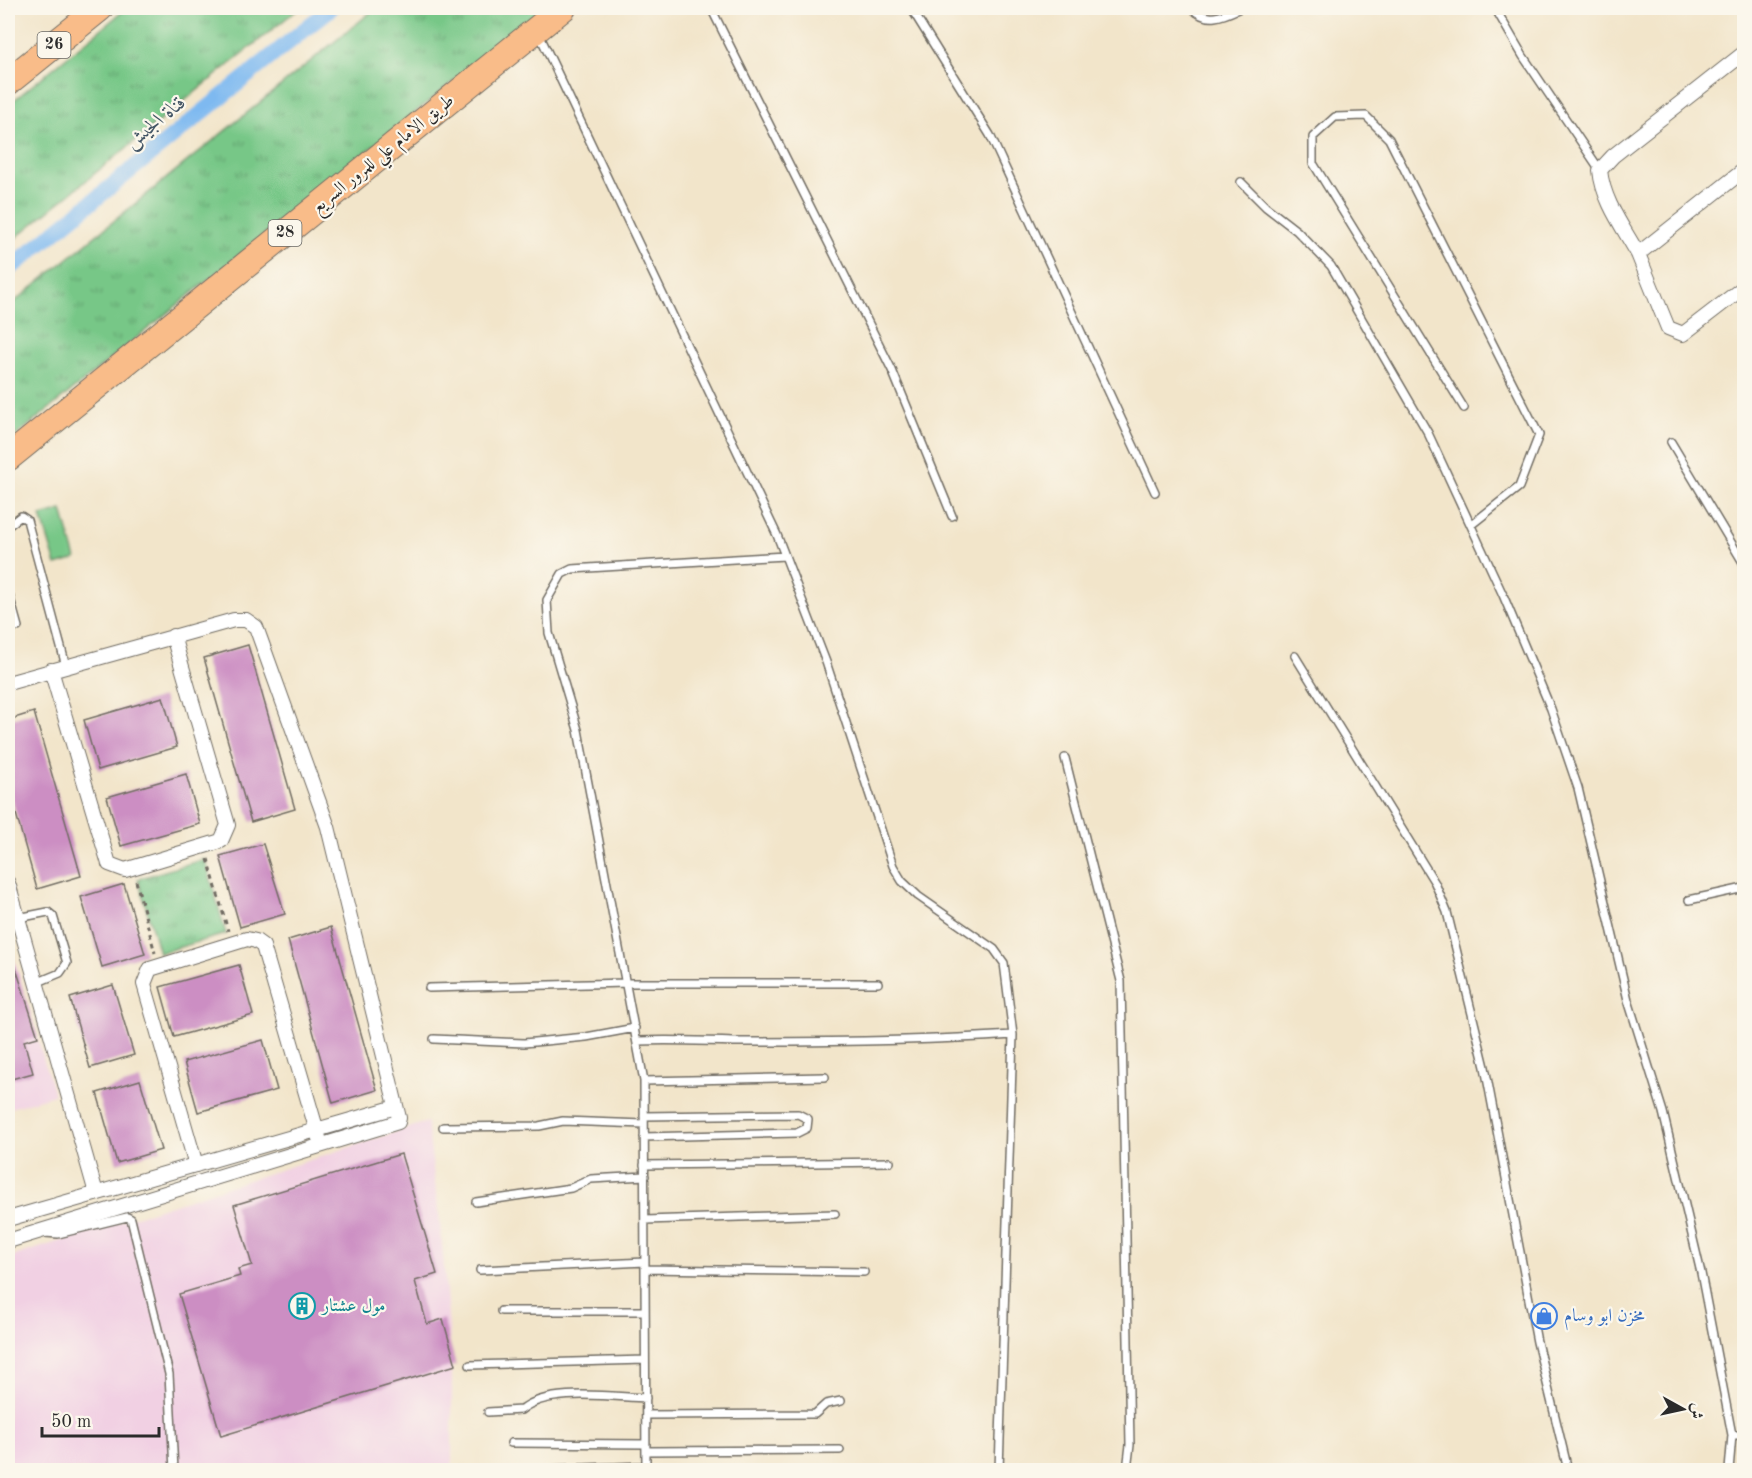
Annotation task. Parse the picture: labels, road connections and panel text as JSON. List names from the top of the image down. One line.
{"streets":{"highway":["26","طريق الامام علي للمرور السريع","28"]},"water":["قناة الجيش"],"places":{"building":["مول عشتار"],"shop":["مخزن ابو وسام"]},"scale_bar":"50 m","north":"right"}
